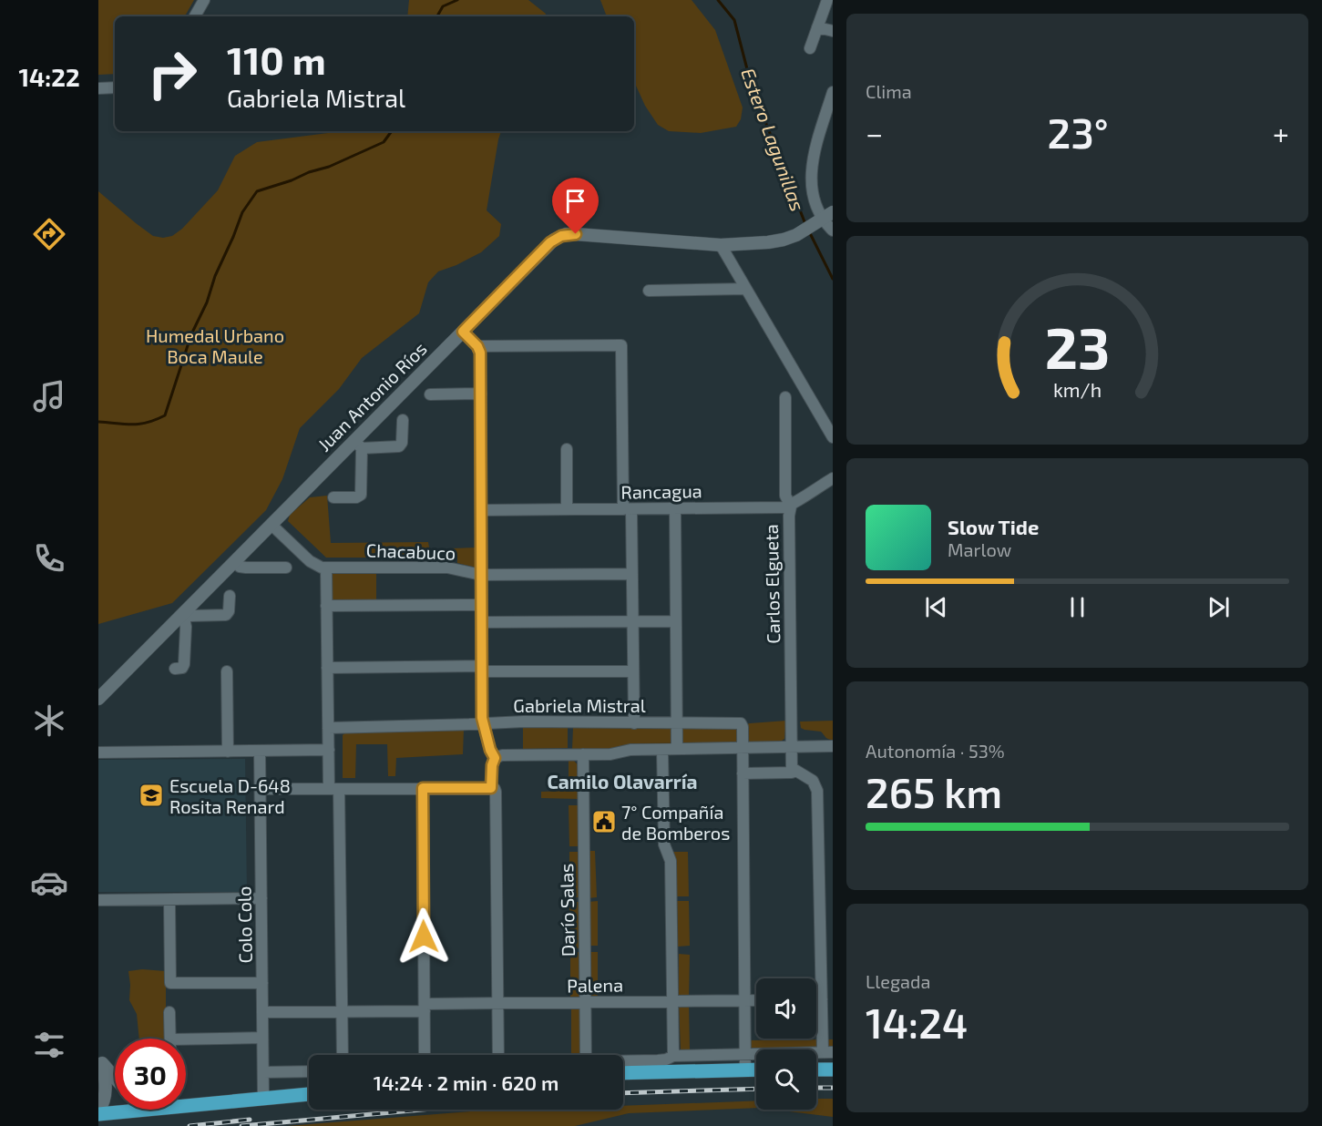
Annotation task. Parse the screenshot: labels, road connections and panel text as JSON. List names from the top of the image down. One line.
{"streets":{"street":["Juan Antonio Ríos","Rancagua","Chacabuco","Carlos Elgueta","Gabriela Mistral","Darío Salas","Colo Colo","Palena"]},"crossings":[["Juan Antonio Ríos","Chacabuco"],["Rancagua","Carlos Elgueta"],["Darío Salas","Palena"],["Colo Colo","Palena"]],"districts":["Camilo Olavarría"],"water":["Estero Lagunillas"],"parks":["Humedal Urbano Boca Maule"],"places":{"school or university":["Escuela D-648 Rosita Renard"],"public building":["7° Compañía de Bomberos"]},"page":{"tabs":"14:22","tile":["Clima",["Autonomía · 53%","265 km"],["Llegada","14:24"]],"turn":["110 m","Gabriela Mistral"],"heat":["−","23°","+"],"song":["Slow Tide","Marlow"],"limit":"30","trip":"14:24 · 2 min · 620 m","gauge":["23","km/h"]}}
